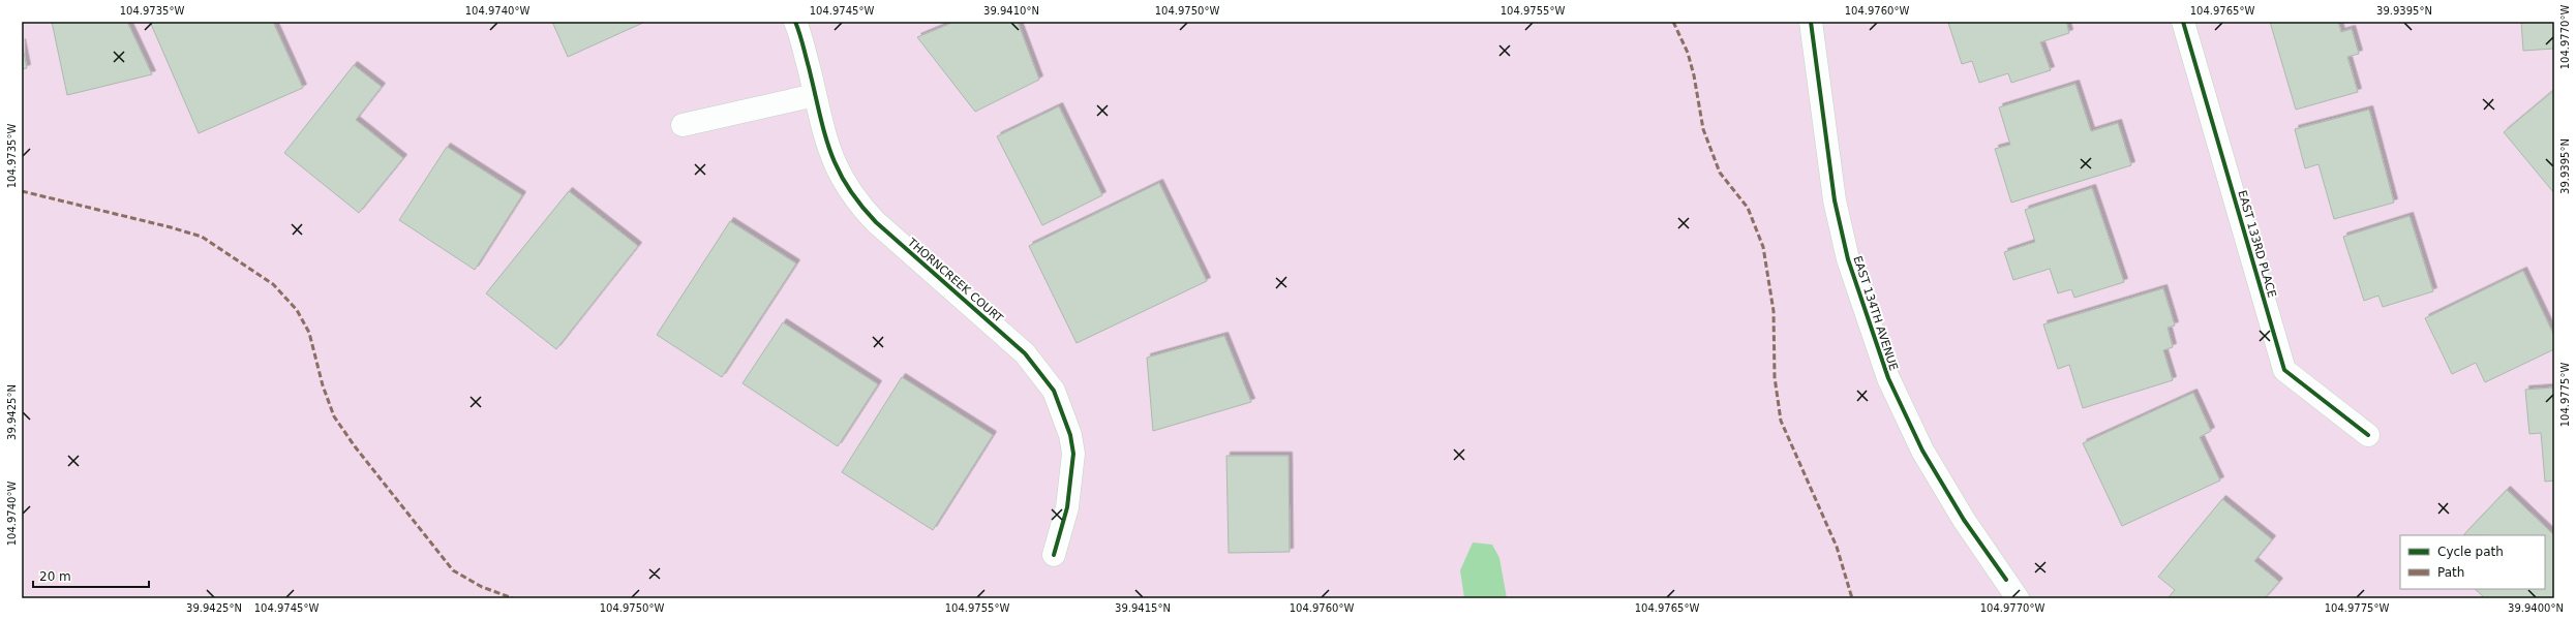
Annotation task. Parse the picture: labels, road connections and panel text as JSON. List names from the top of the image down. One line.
{"streets":{"street":["EAST 133RD PLACE","THORNCREEK COURT","EAST 134TH AVENUE"]},"legend":["Cycle path","Path"],"scale_bar":"20 m","coordinates":["104.9735°W","104.9740°W","104.9745°W","39.9410°N","104.9750°W","104.9755°W","104.9760°W","104.9765°W","39.9395°N","104.9770°W","104.9775°W","39.9425°N","39.9415°N","39.9400°N"]}
